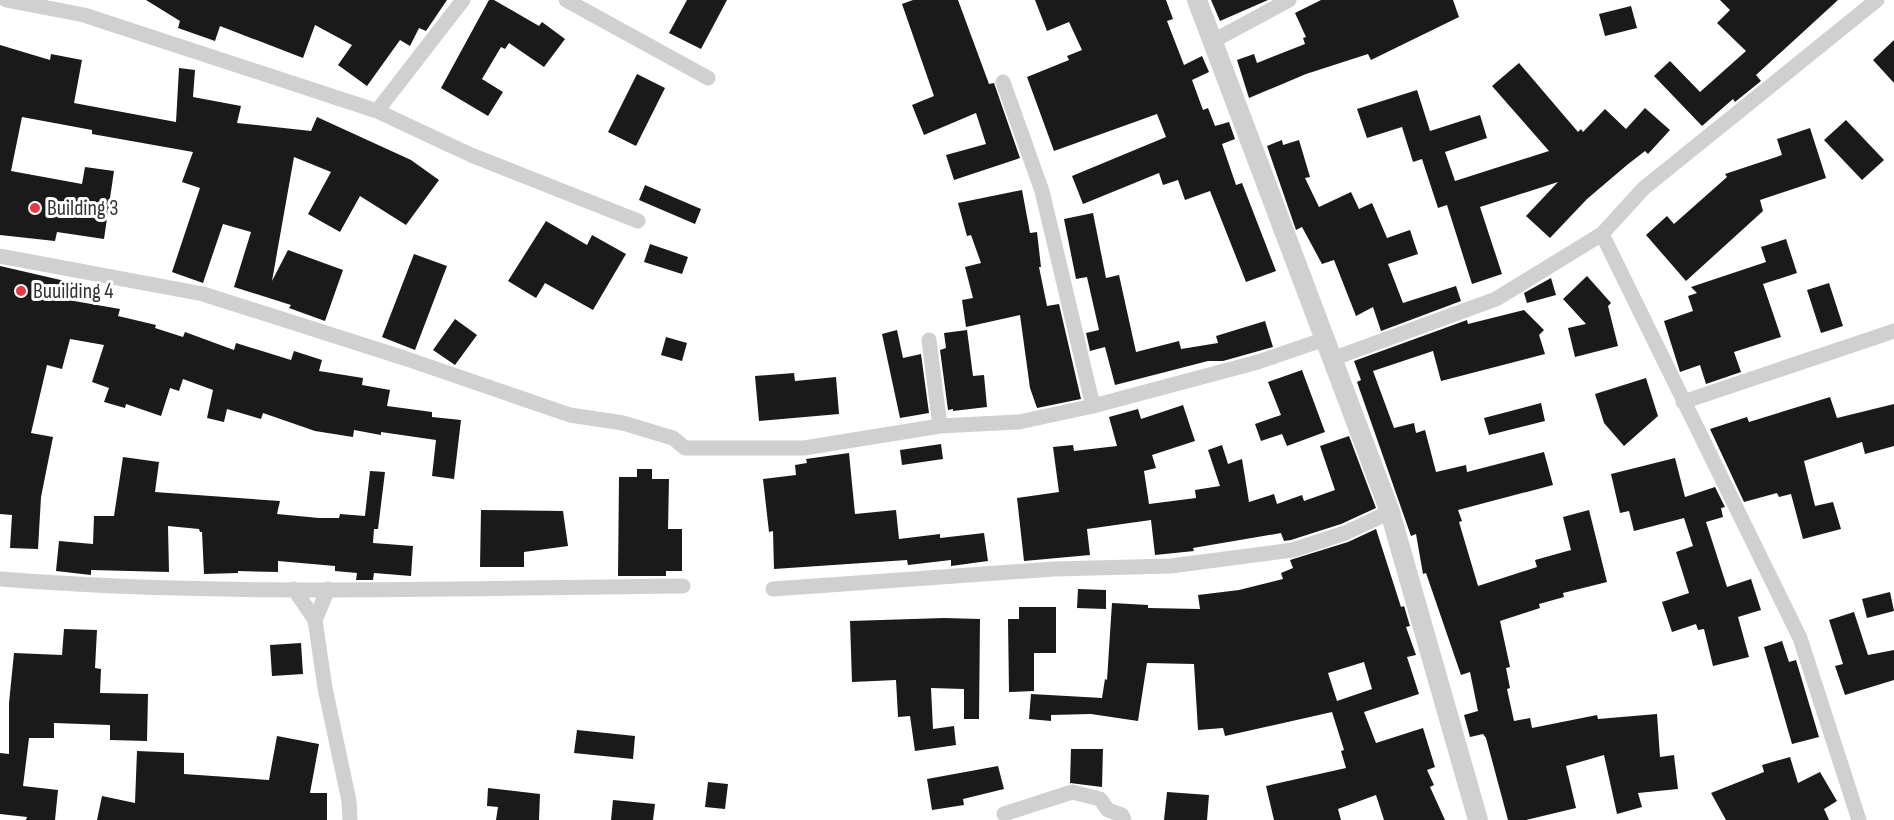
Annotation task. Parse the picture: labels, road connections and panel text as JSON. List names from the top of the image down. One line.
{"places":["Building 3","Buuilding 4"]}
